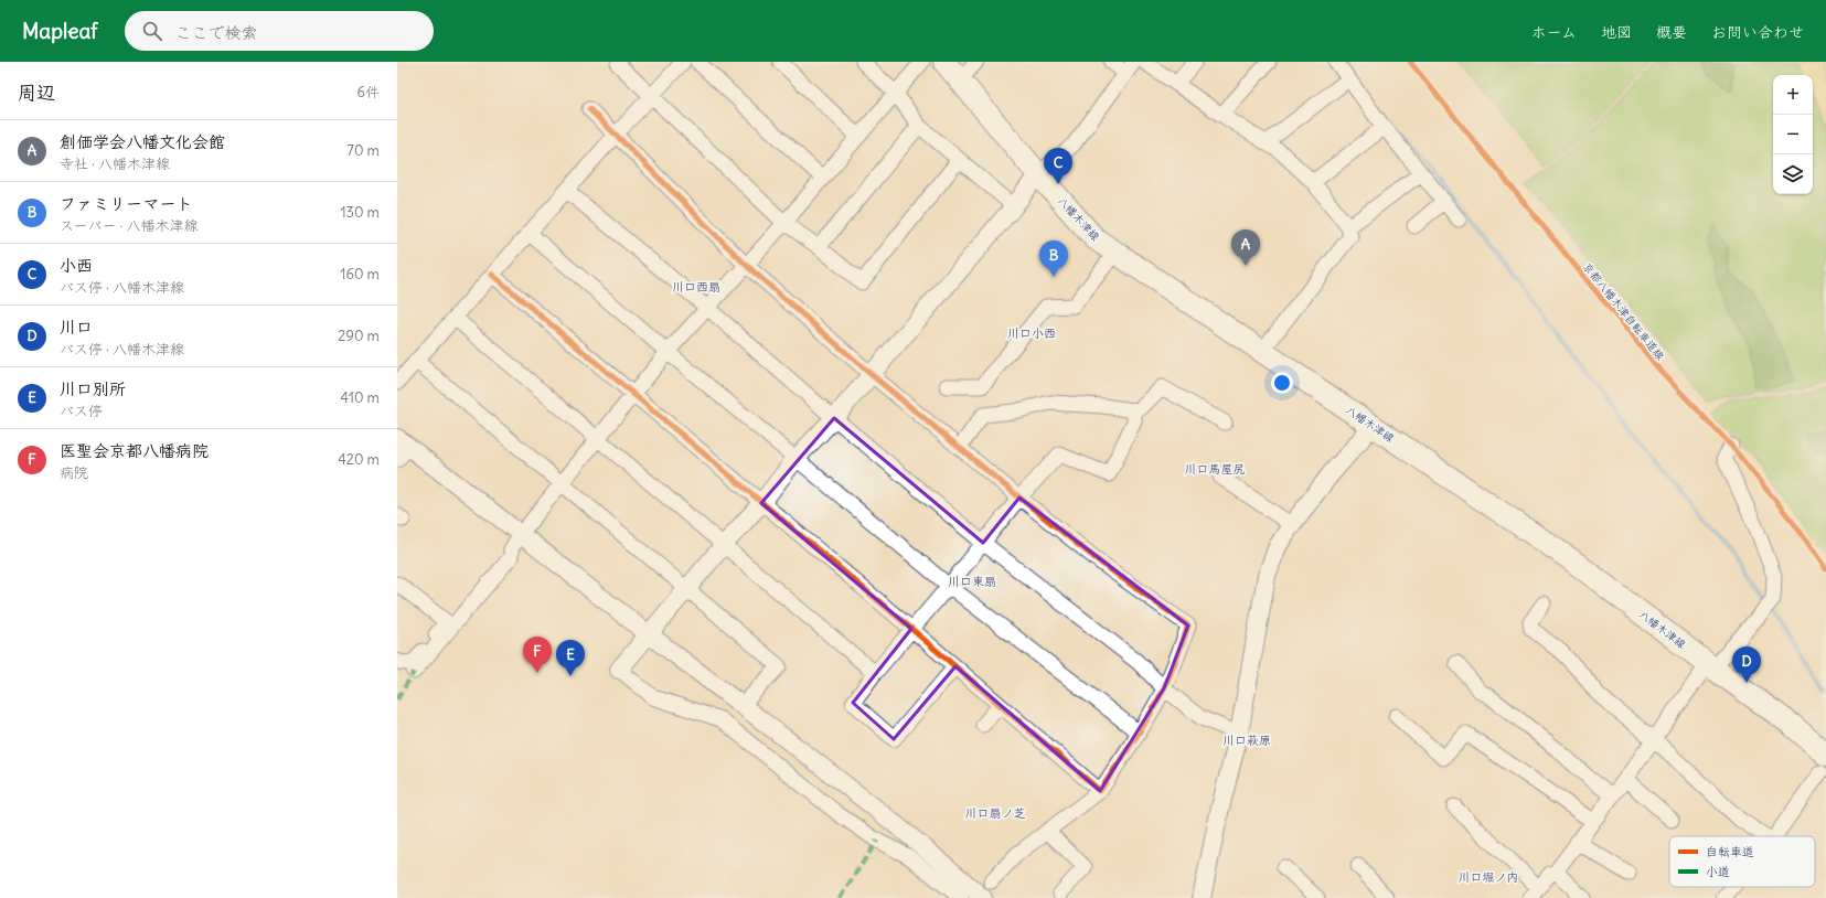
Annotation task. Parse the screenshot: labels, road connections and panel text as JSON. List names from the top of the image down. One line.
{"streets":{"main road":["八幡木津線"],"cycle path":["京都八幡木津自転車道線"]},"districts":["川口西扇","川口小西","川口馬屋尻","川口東扇","川口萩原","川口扇ノ芝","川口堀ノ内"],"legend":["自転車道","小道"],"page":{"header":"Mapleaf","search":"ここで検索","nav":["ホーム","地図","概要","お問い合わせ"],"heading":["周辺","6件"],"map_buttons":["+","−"],"list":[{"mark":"A","name":"創価学会八幡文化会館","note":"寺社 · 八幡木津線","value":"70 m"},{"mark":"B","name":"ファミリーマート","note":"スーパー · 八幡木津線","value":"130 m"},{"mark":"C","name":"小西","note":"バス停 · 八幡木津線","value":"160 m"},{"mark":"D","name":"川口","note":"バス停 · 八幡木津線","value":"290 m"},{"mark":"E","name":"川口別所","note":"バス停","value":"410 m"},{"mark":"F","name":"医聖会京都八幡病院","note":"病院","value":"420 m"}],"pins":["C","A","B","F","E","D"]}}
